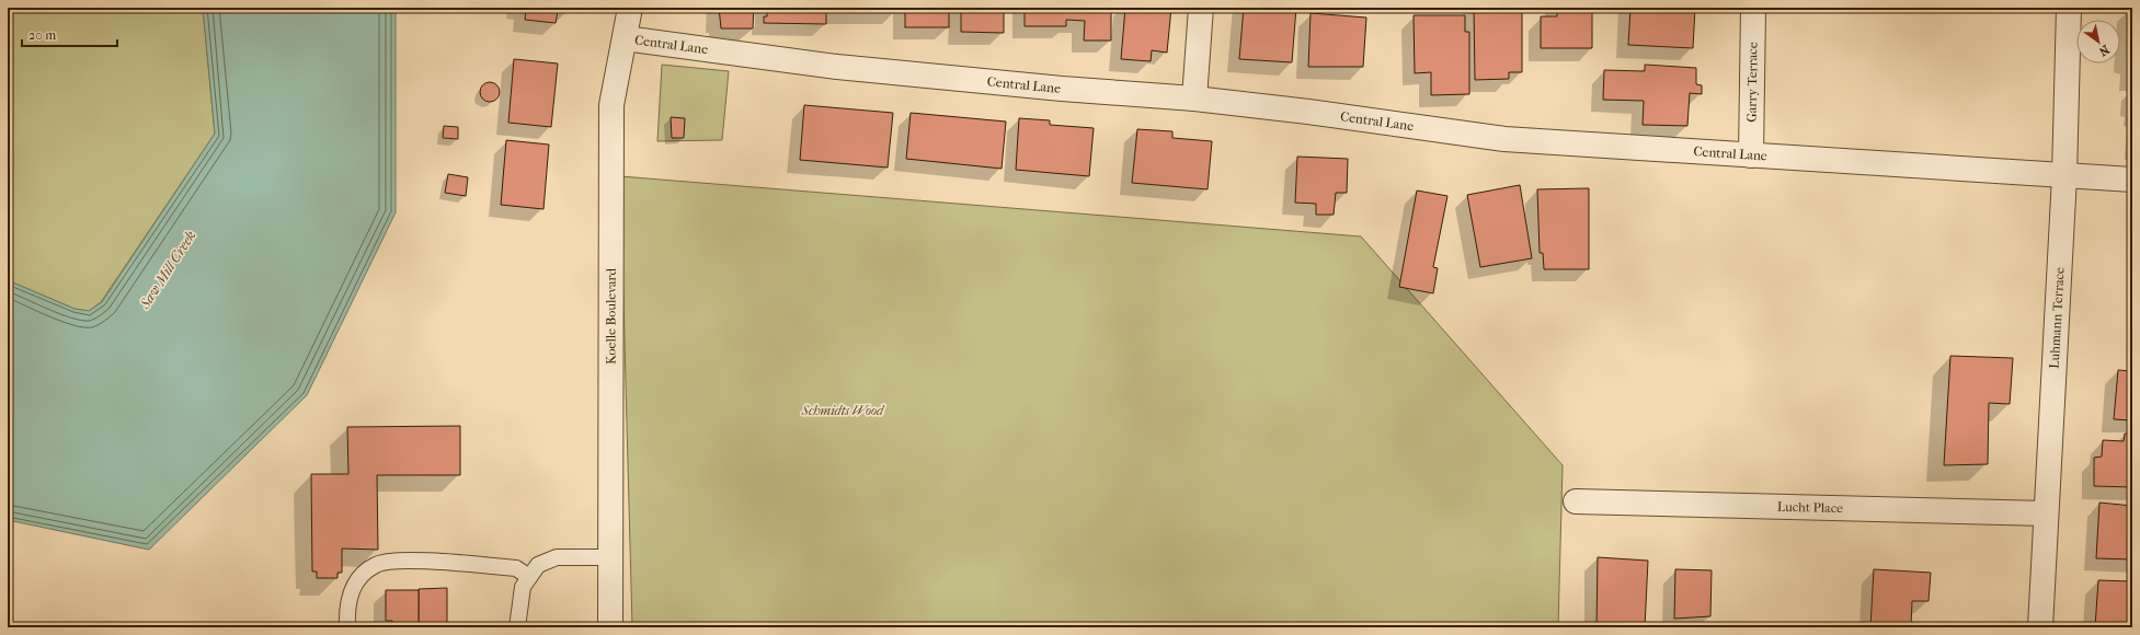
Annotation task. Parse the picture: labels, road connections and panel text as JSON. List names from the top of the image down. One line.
{"streets":{"street":["Central Lane","Garry Terrace","Koelle Boulevard","Luhmann Terrace","Lucht Place"]},"crossings":[["Central Lane","Garry Terrace"],["Central Lane","Koelle Boulevard"],["Central Lane","Luhmann Terrace"],["Luhmann Terrace","Lucht Place"]],"water":["Saw Mill Creek"],"parks":["Schmidts Wood"],"scale_bar":"20 m","north":"bottom right"}
